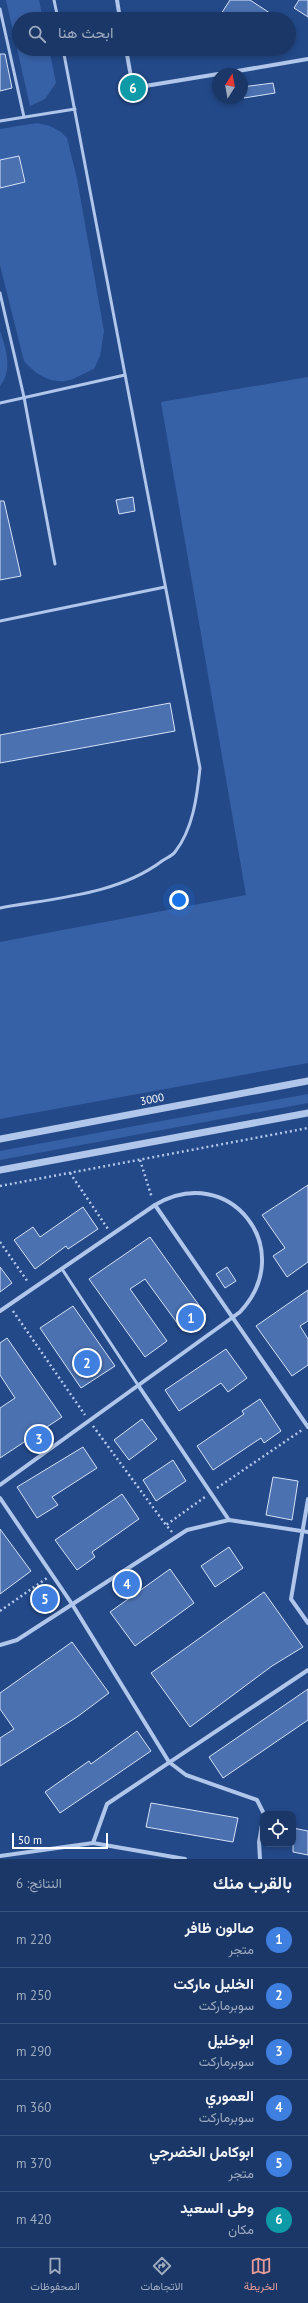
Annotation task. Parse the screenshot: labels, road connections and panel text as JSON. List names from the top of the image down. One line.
{"streets":{"street":["3000"]},"scale_bar":"50 m","north":"top","page":{"search":"ابحث هنا","pins":["6","1","2","3","4","5"],"scale":"50 m","heading":["بالقرب منك","النتائج: 6"],"list":[{"mark":"1","name":"صالون ظافر","note":"متجر","value":"220 m"},{"mark":"2","name":"الخليل ماركت","note":"سوبرماركت","value":"250 m"},{"mark":"3","name":"ابوخليل","note":"سوبرماركت","value":"290 m"},{"mark":"4","name":"العموري","note":"سوبرماركت","value":"360 m"},{"mark":"5","name":"ابوكامل الخضرجي","note":"متجر","value":"370 m"},{"mark":"6","name":"وطى السعيد","note":"مكان","value":"420 m"}],"nav":["الخريطة","الاتجاهات","المحفوظات"]}}
